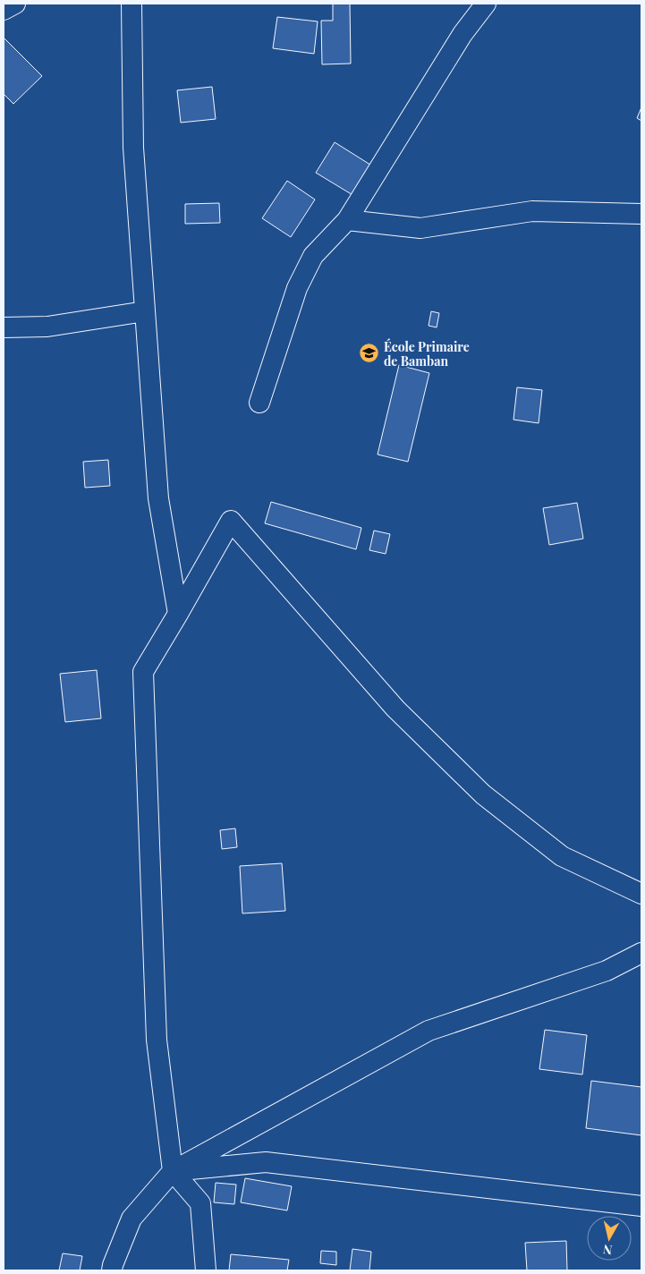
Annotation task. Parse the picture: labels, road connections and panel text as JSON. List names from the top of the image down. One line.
{"places":{"school or university":["École Primaire de Bamban"]},"north":"bottom"}
